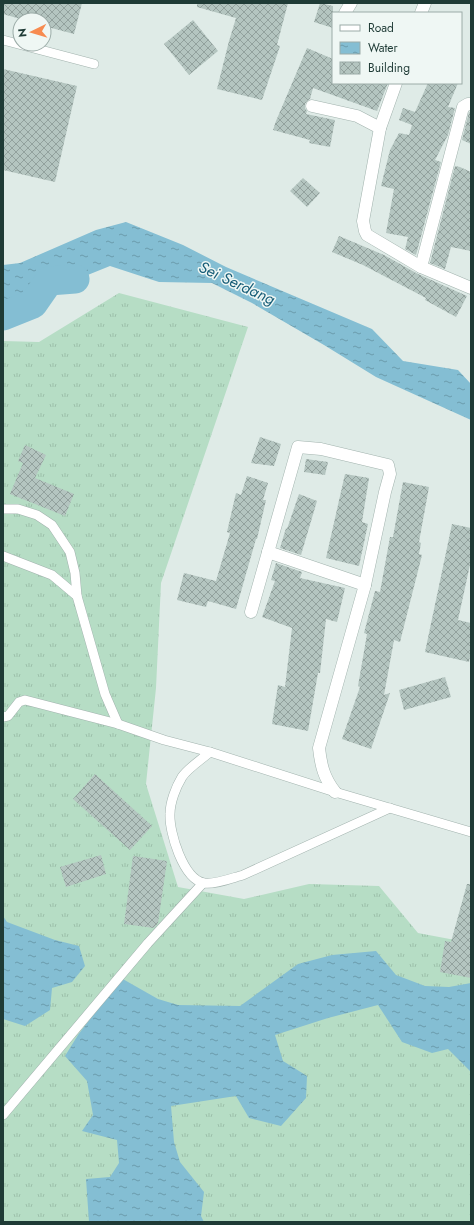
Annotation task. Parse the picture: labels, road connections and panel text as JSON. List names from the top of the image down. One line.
{"water":["Sei Serdang"],"legend":["Road","Water","Building"],"north":"left"}
